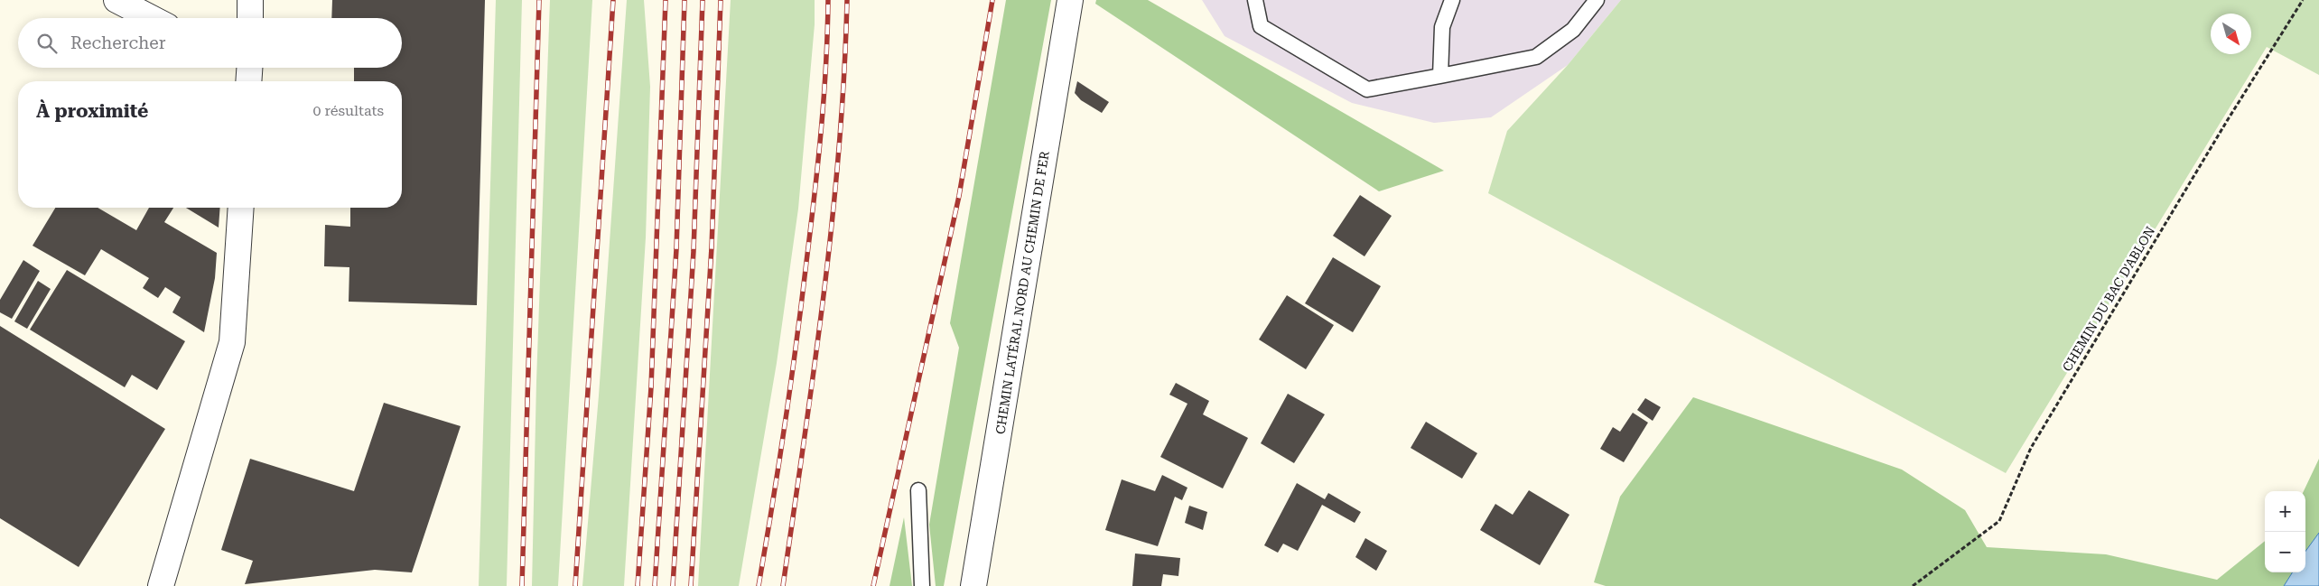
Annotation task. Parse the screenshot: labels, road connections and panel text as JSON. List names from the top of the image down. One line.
{"streets":{"street":["CHEMIN LATÉRAL NORD AU CHEMIN DE FER"],"path":["CHEMIN DU BAC D'ABLON"]},"north":"bottom right","page":{"search":"Rechercher","heading":["À proximité","0 résultats"],"map_buttons":["+","−"]}}
